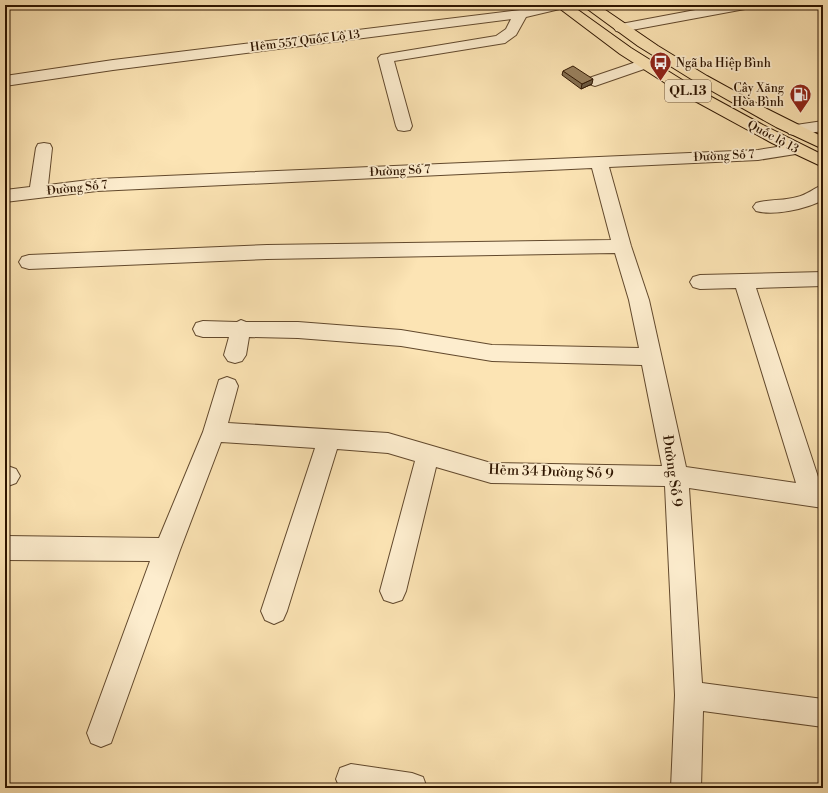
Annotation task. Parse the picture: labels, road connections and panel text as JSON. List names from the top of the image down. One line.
{"streets":{"highway":["QL.13","Quốc lộ 13"],"street":["Hẻm 557 Quốc Lộ 13","Đường Số 7","Đường Số 9","Hẻm 34 Đường Số 9"]},"crossings":[["Quốc lộ 13","Đường Số 7"],["Đường Số 7","Đường Số 9"],["Đường Số 9","Hẻm 34 Đường Số 9"]],"places":{"bus stop":["Ngã ba Hiệp Bình"],"fuel station":["Cây Xăng Hòa Bình"]}}
